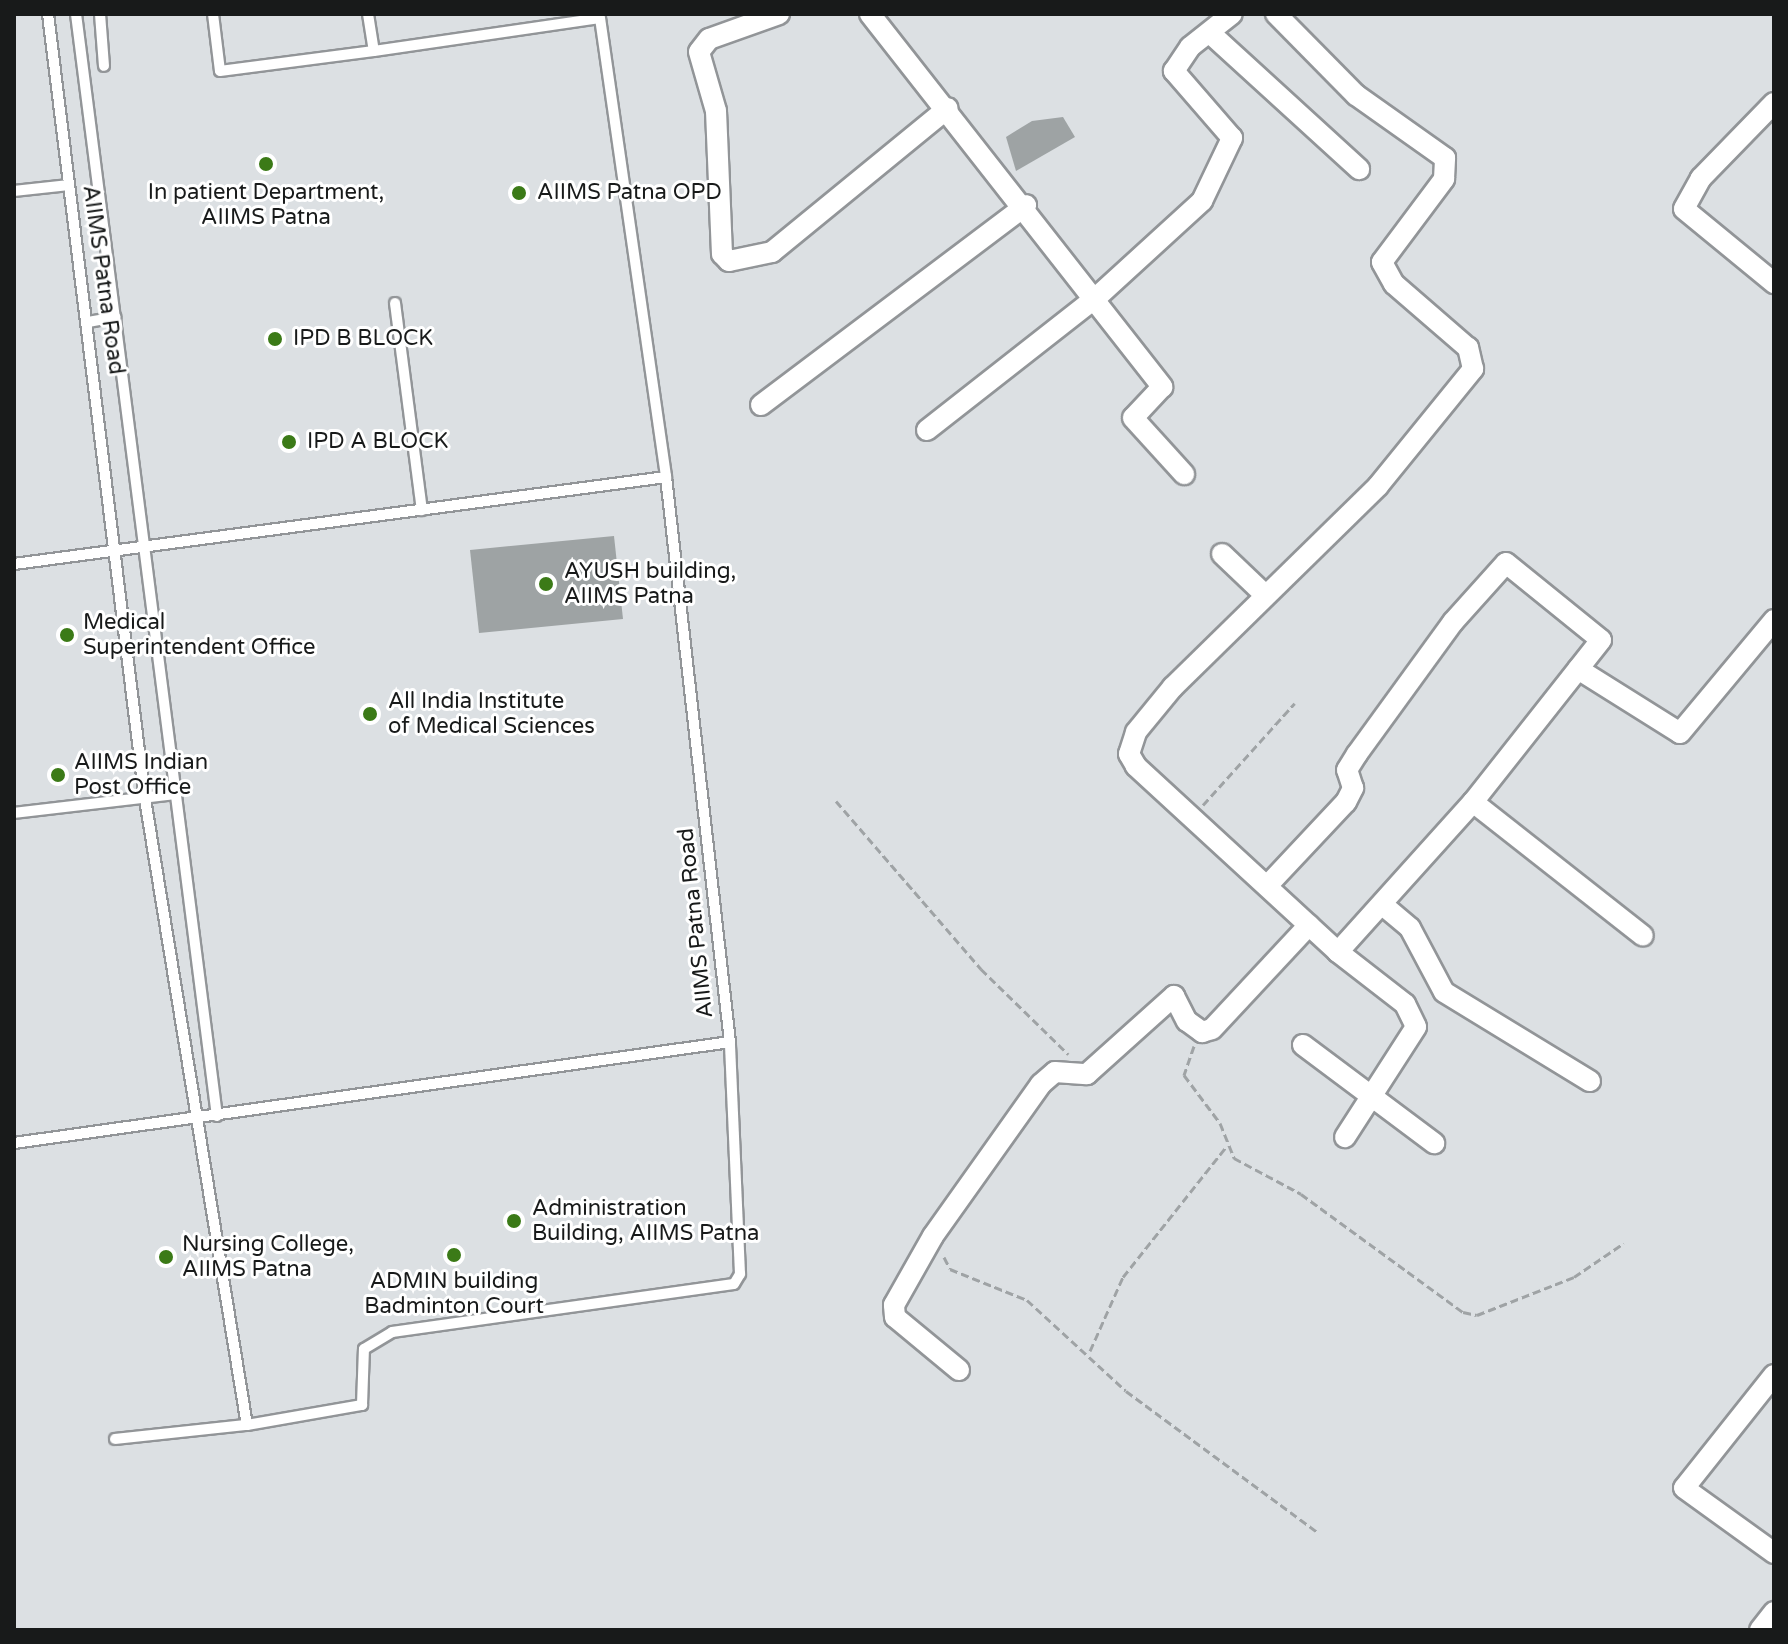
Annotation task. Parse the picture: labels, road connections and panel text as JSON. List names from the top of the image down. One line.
{"streets":{"lane":["AIIMS Patna Road"]},"places":["In patient Department, AIIMS Patna","AIIMS Patna OPD","IPD B BLOCK","IPD A BLOCK","AYUSH building, AIIMS Patna","Medical Superintendent Office","All India Institute of Medical Sciences","AIIMS Indian Post Office","Administration Building, AIIMS Patna","ADMIN building Badminton Court","Nursing College, AIIMS Patna"]}
